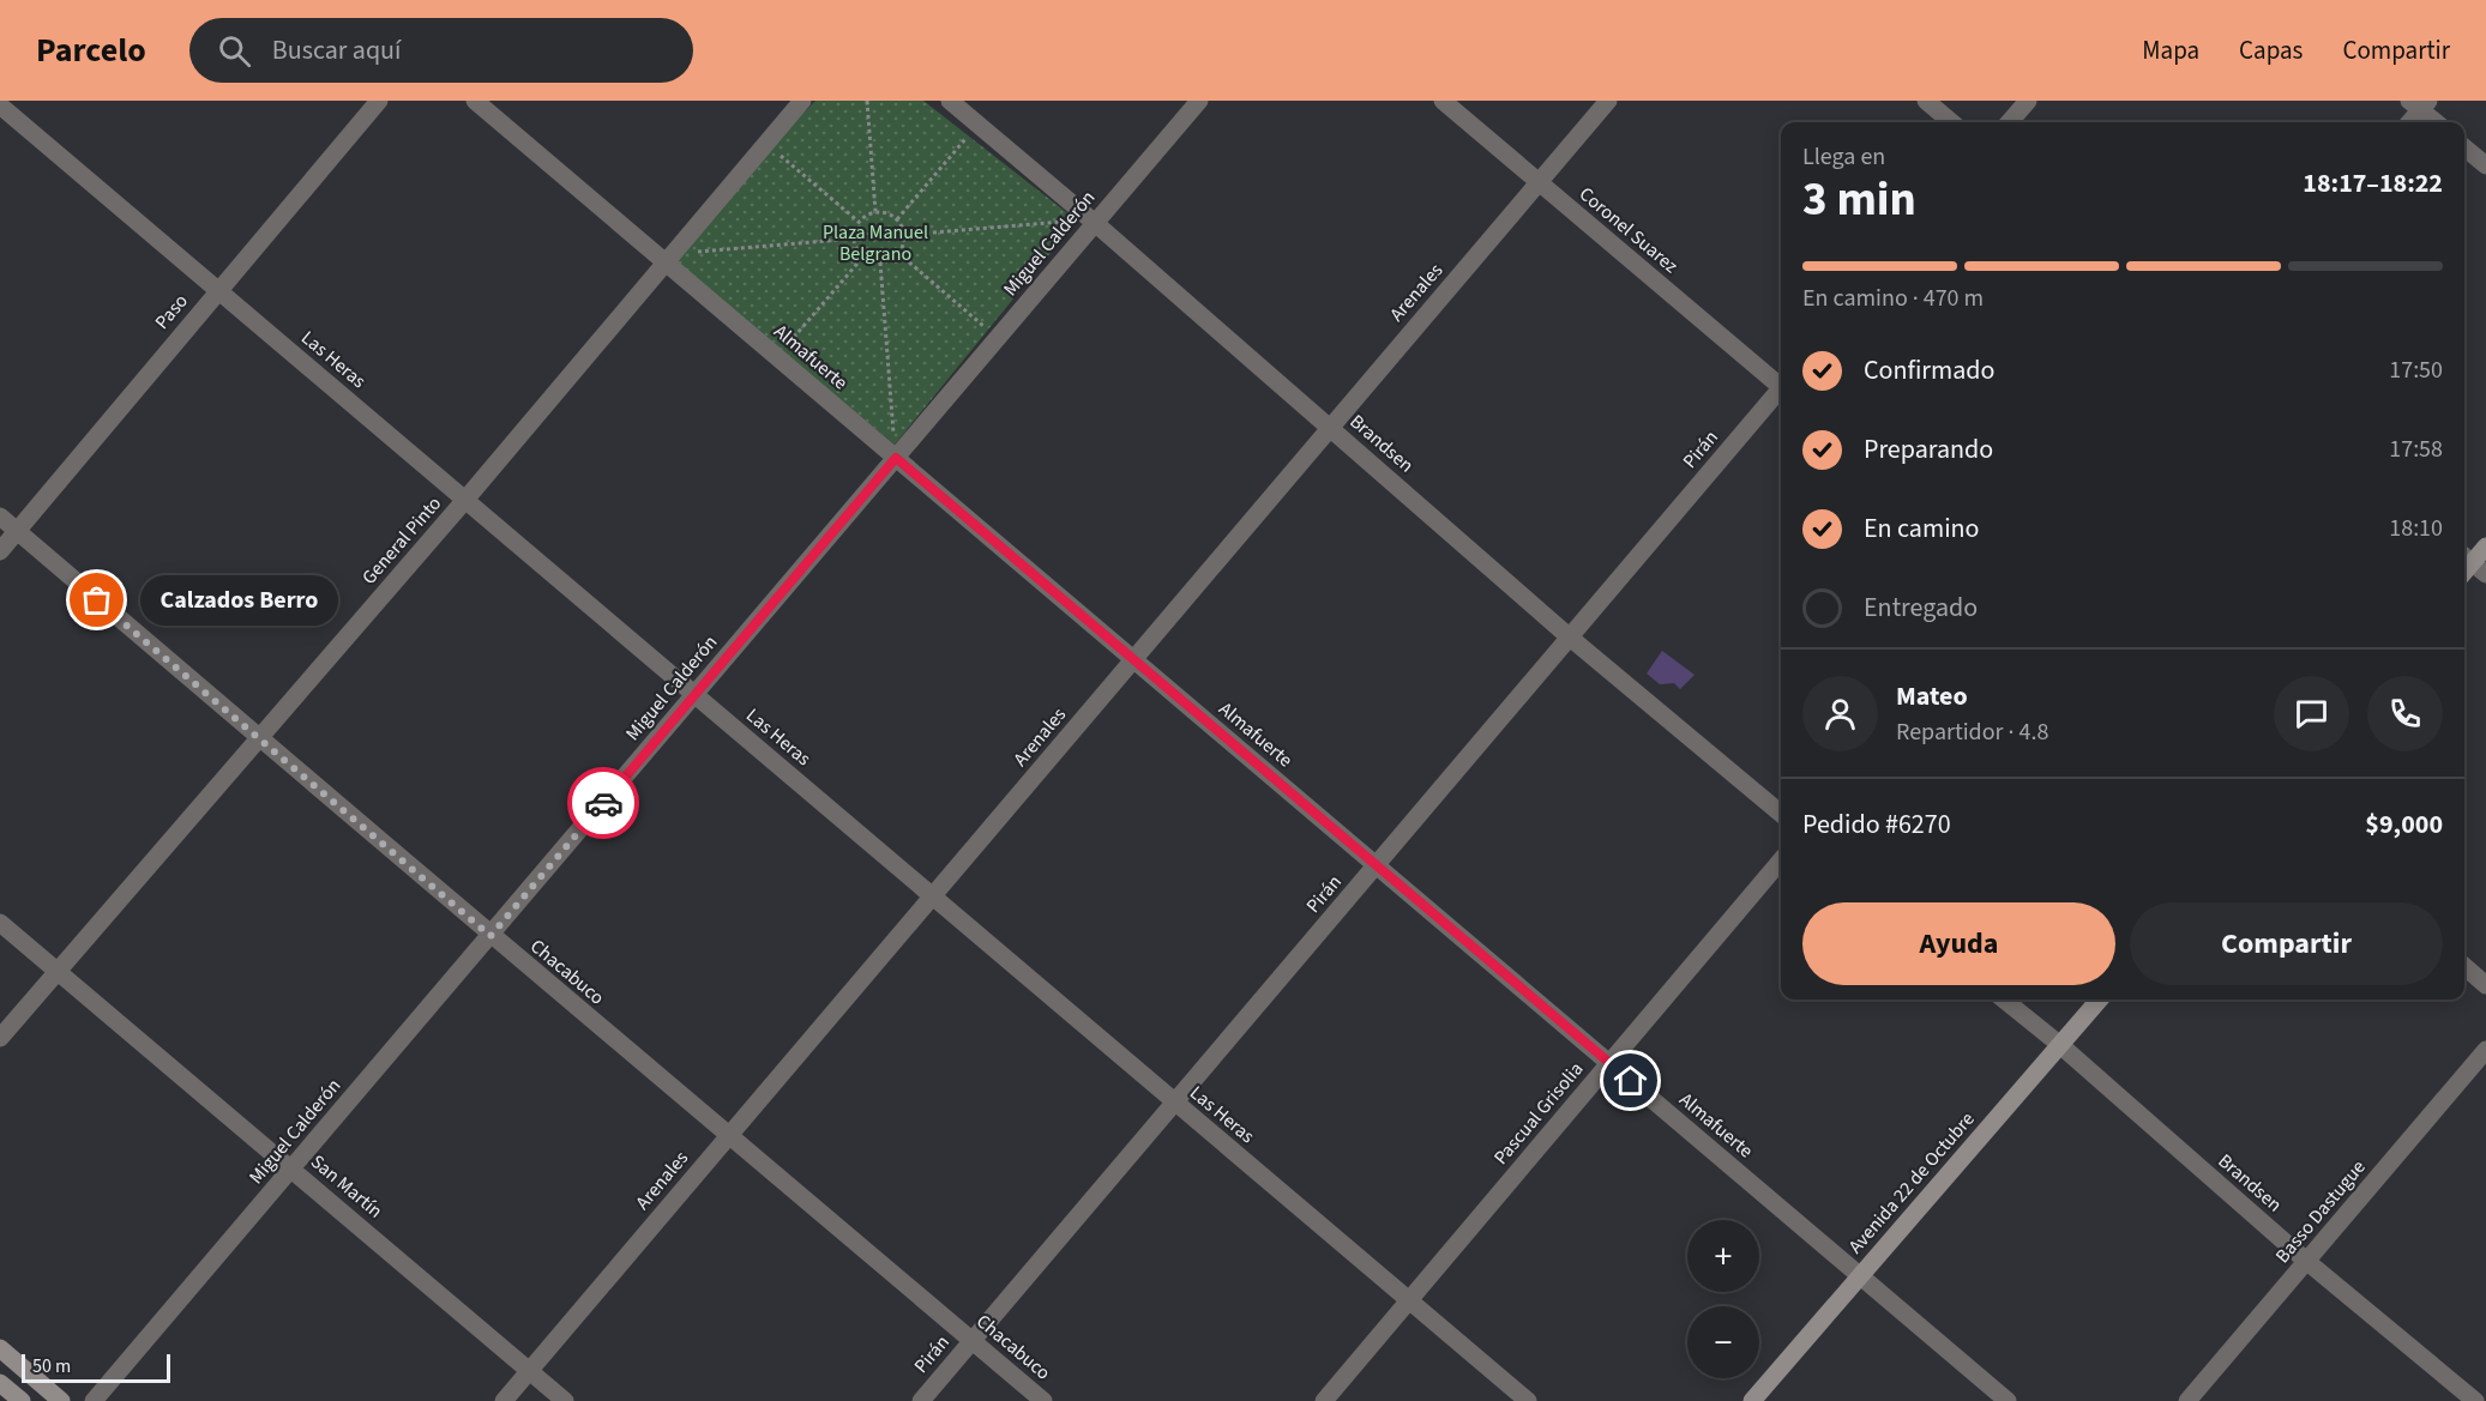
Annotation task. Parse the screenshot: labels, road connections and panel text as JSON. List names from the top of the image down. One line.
{"streets":{"main road":["Avenida 22 de Octubre"],"street":["Coronel Suarez","Miguel Calderón","Arenales","Paso","Almafuerte","Las Heras","Brandsen","Pirán","General Pinto","Chacabuco","Pascual Grisolia","San Martín","Basso Dastugue"]},"crossings":[["Coronel Suarez","Arenales"],["Miguel Calderón","Almafuerte"],["Miguel Calderón","Las Heras"],["Miguel Calderón","Brandsen"],["Miguel Calderón","Chacabuco"],["Miguel Calderón","San Martín"],["Arenales","Almafuerte"],["Arenales","Las Heras"],["Arenales","Brandsen"],["Arenales","Chacabuco"],["Arenales","San Martín"],["Paso","Las Heras"],["Paso","Chacabuco"],["Almafuerte","Pirán"],["Almafuerte","General Pinto"],["Almafuerte","Pascual Grisolia"],["Almafuerte","Avenida 22 de Octubre"],["Las Heras","Pirán"],["Las Heras","General Pinto"],["Las Heras","Pascual Grisolia"],["Brandsen","Pirán"],["Brandsen","Avenida 22 de Octubre"],["Brandsen","Basso Dastugue"],["Pirán","Chacabuco"],["General Pinto","Chacabuco"],["General Pinto","San Martín"]],"parks":["Plaza Manuel Belgrano"],"places":["Calzados Berro"],"scale_bar":"50 m","page":{"header":"Parcelo","search":"Buscar aquí","nav":["Mapa","Capas","Compartir"],"heading":["3 min","Llega en","18:17–18:22"],"panel":["Mateo","Repartidor · 4.8","Pedido #6270","$9,000"],"bar":"En camino · 470 m","list":[["Confirmado","17:50"],["Preparando","17:58"],["En camino","18:10"],"Entregado"],"bubble":"Calzados Berro","buttons":["Ayuda","Compartir"],"map_buttons":["+","−"],"scale":"50 m"}}
